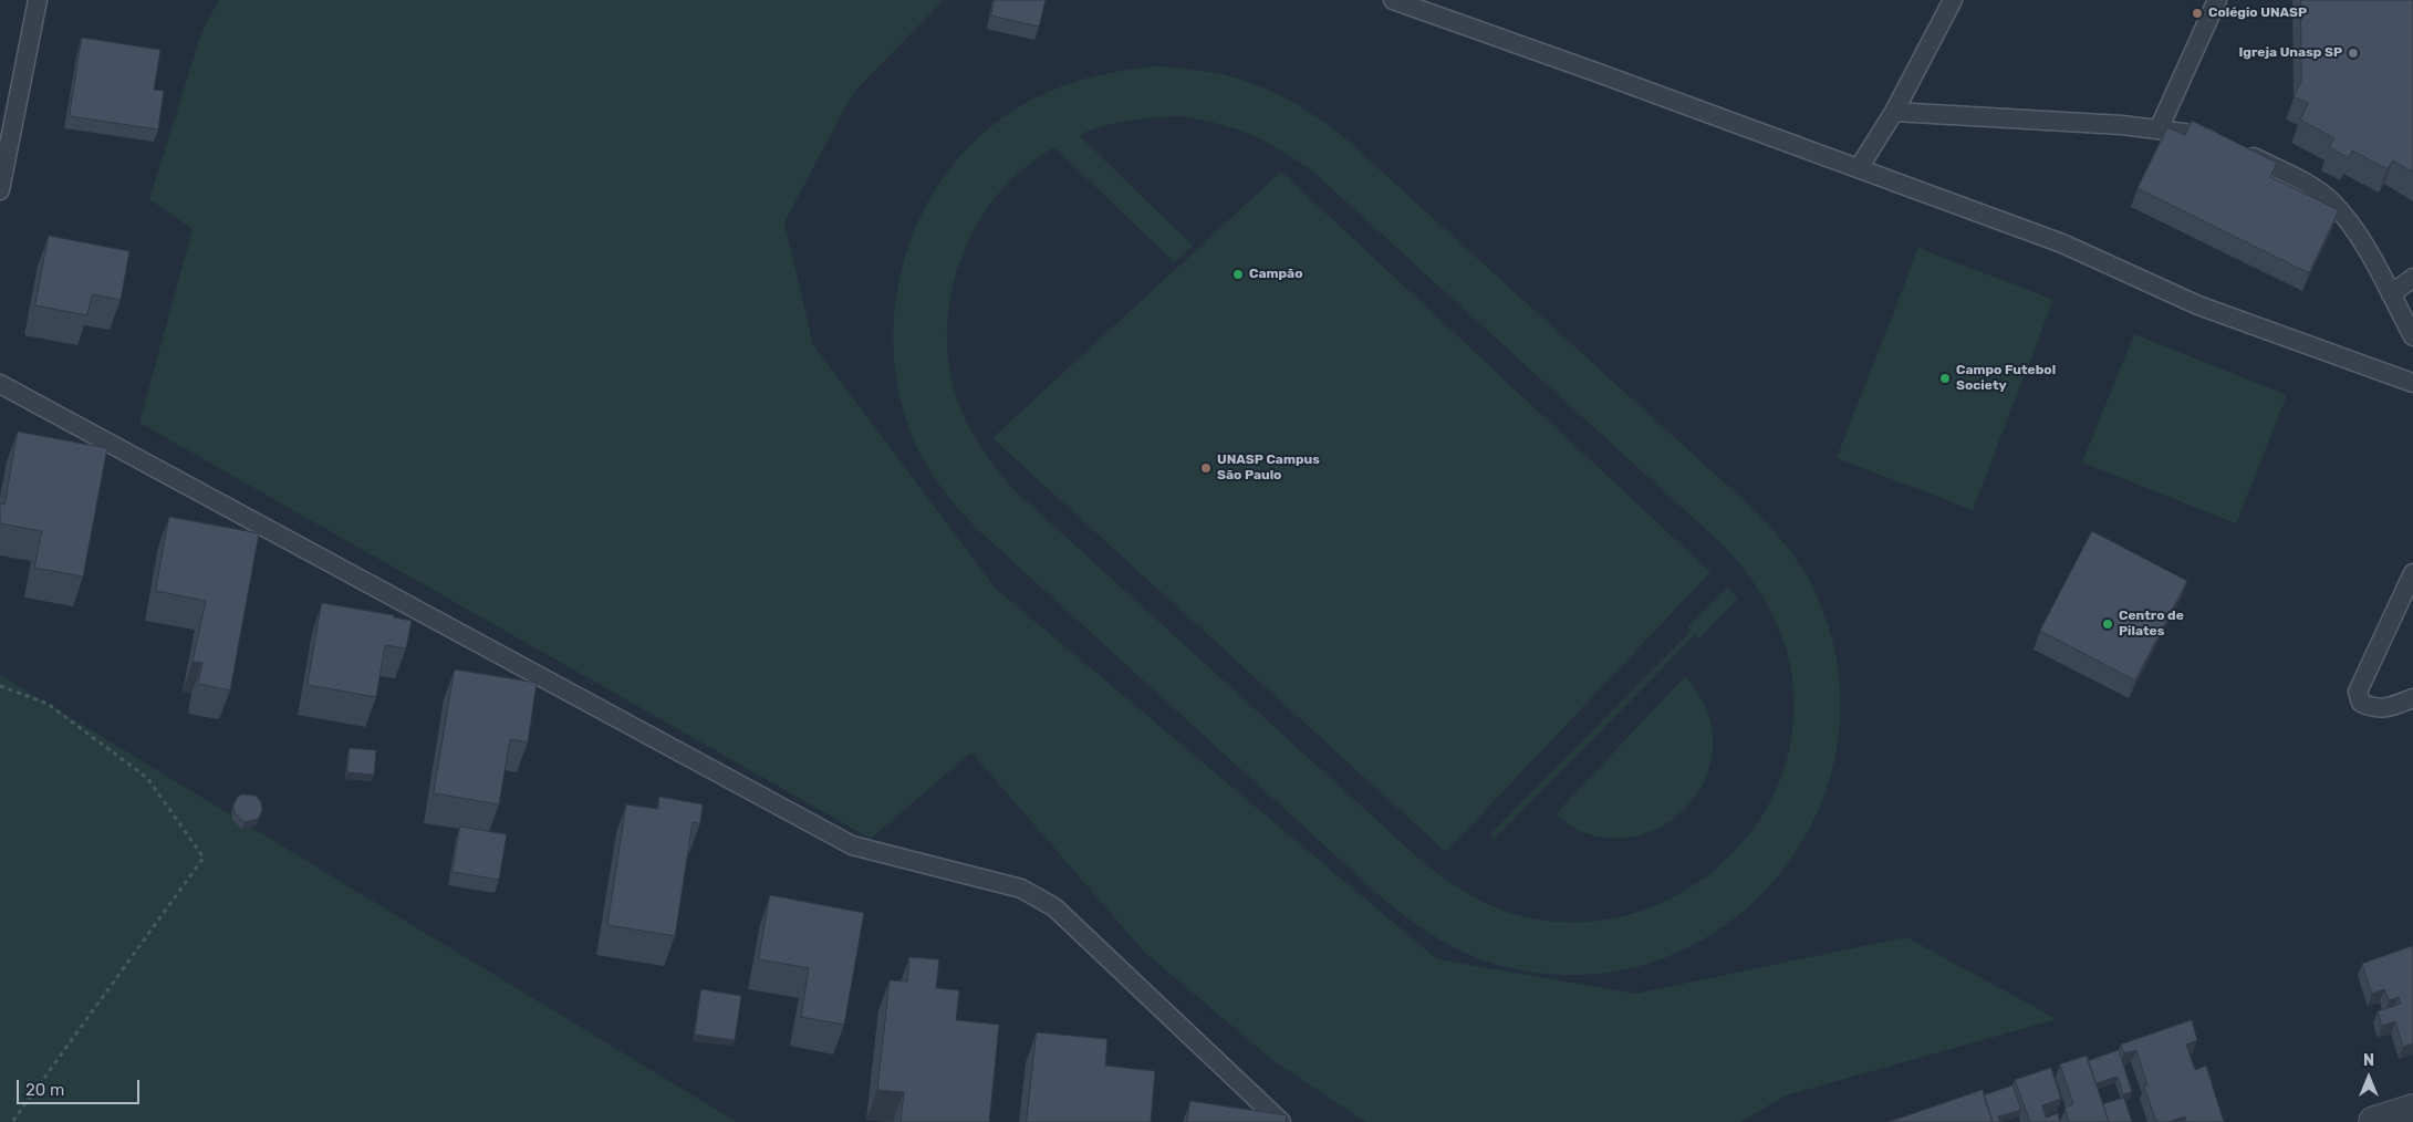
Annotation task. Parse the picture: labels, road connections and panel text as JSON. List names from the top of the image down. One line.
{"places":["Colégio UNASP","Igreja Unasp SP","Campão","Campo Futebol Society","UNASP Campus São Paulo","Centro de Pilates"],"scale_bar":"20 m","north":"top"}
